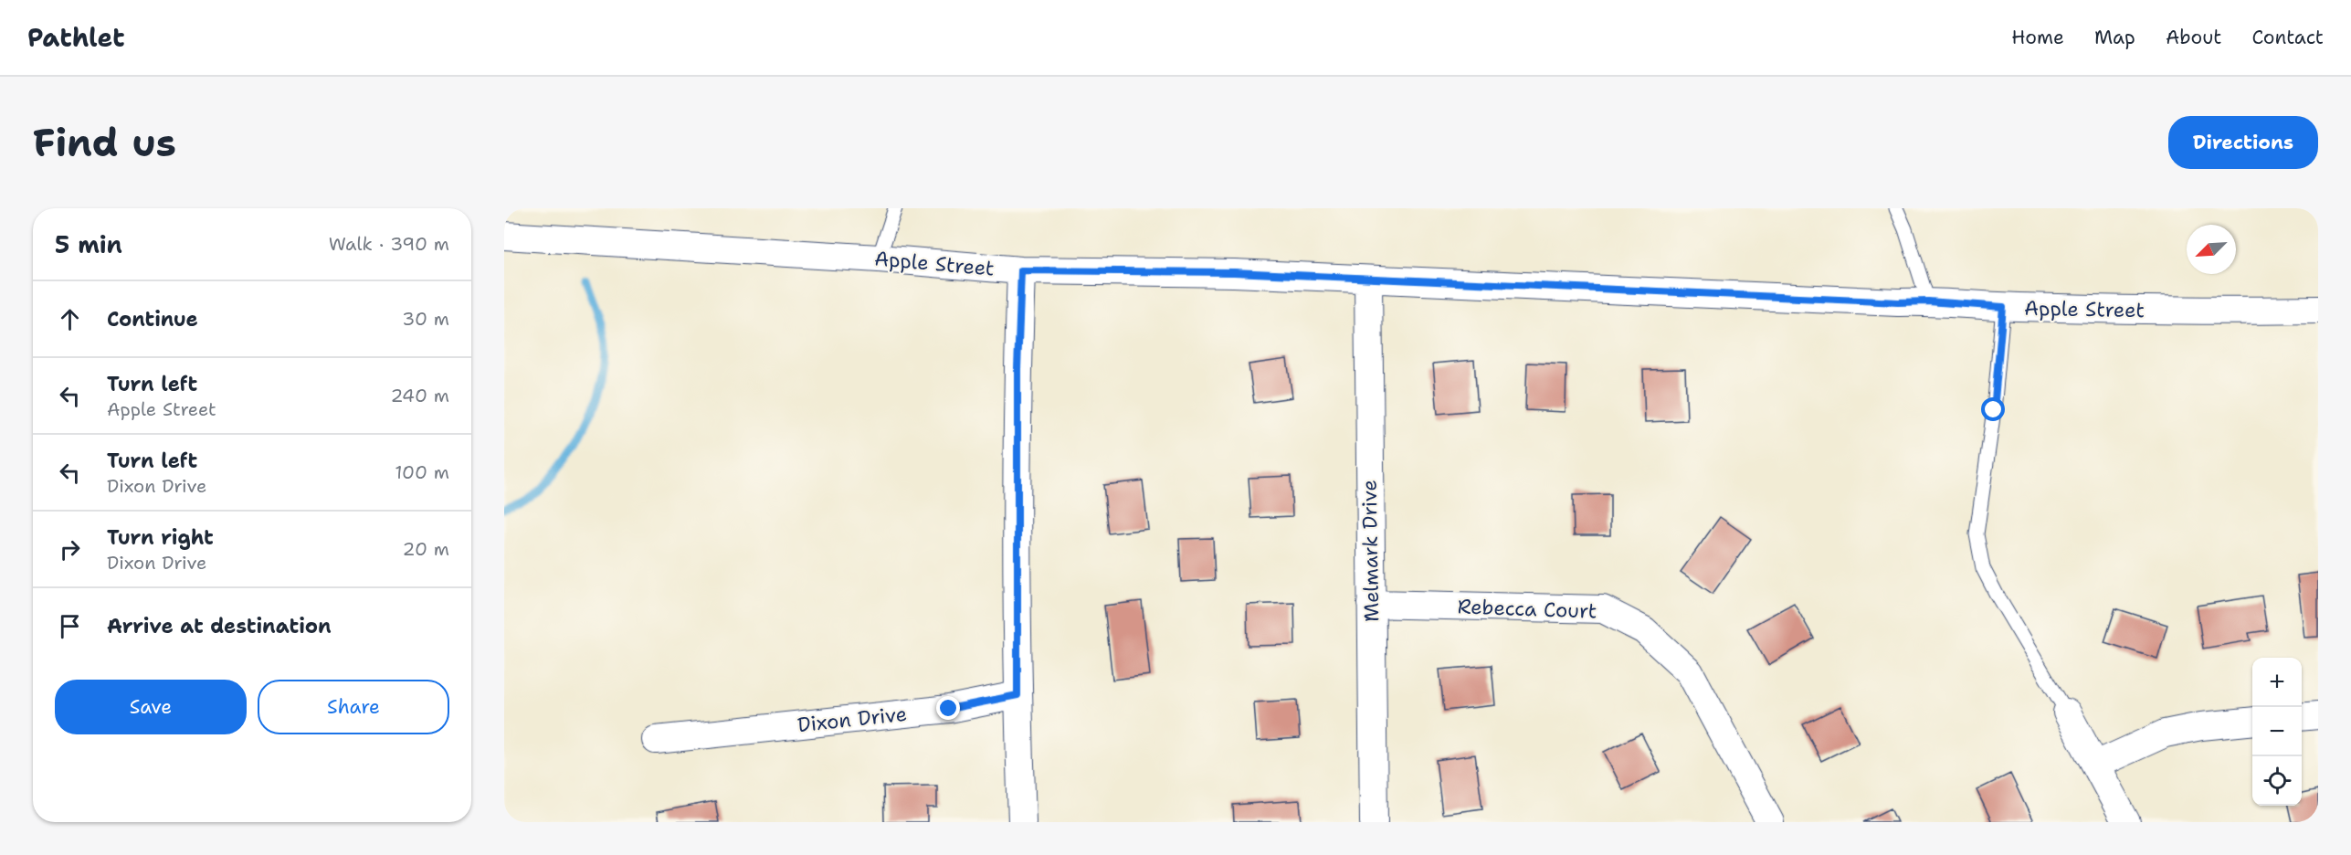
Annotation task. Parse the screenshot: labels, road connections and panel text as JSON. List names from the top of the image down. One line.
{"streets":{"street":["Apple Street","Melmark Drive","Rebecca Court","Dixon Drive"]},"crossings":[["Apple Street","Melmark Drive"],["Melmark Drive","Rebecca Court"]],"north":"bottom left","page":{"header":"Pathlet","nav":["Home","Map","About","Contact"],"buttons":["Directions",["Save","Share"]],"title":"Find us","heading":["5 min","Walk · 390 m"],"list":[["Continue","30 m"],["Turn left","Apple Street","240 m"],["Turn left","Dixon Drive","100 m"],["Turn right","Dixon Drive","20 m"],"Arrive at destination"],"map_buttons":["+","−"]}}
